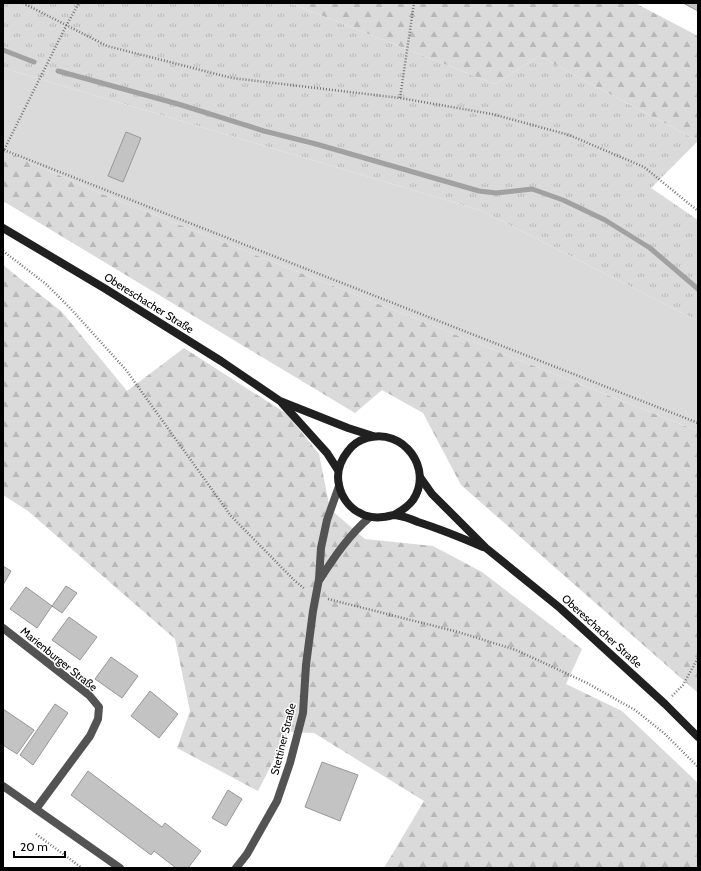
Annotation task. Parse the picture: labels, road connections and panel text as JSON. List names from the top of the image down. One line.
{"streets":{"main road":["Obereschacher Straße"],"street":["Marienburger Straße","Stettiner Straße"]},"crossings":[["Obereschacher Straße","Stettiner Straße"]],"scale_bar":"20 m"}
